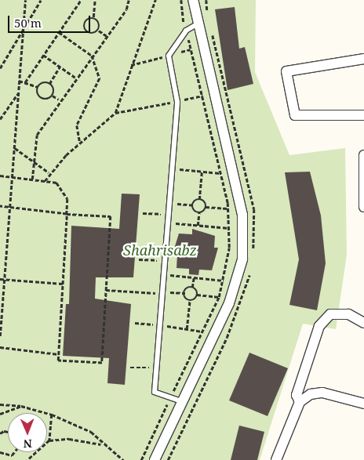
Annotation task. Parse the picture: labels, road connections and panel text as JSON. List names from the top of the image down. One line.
{"parks":["Shahrisabz"],"scale_bar":"50 m","north":"bottom"}
